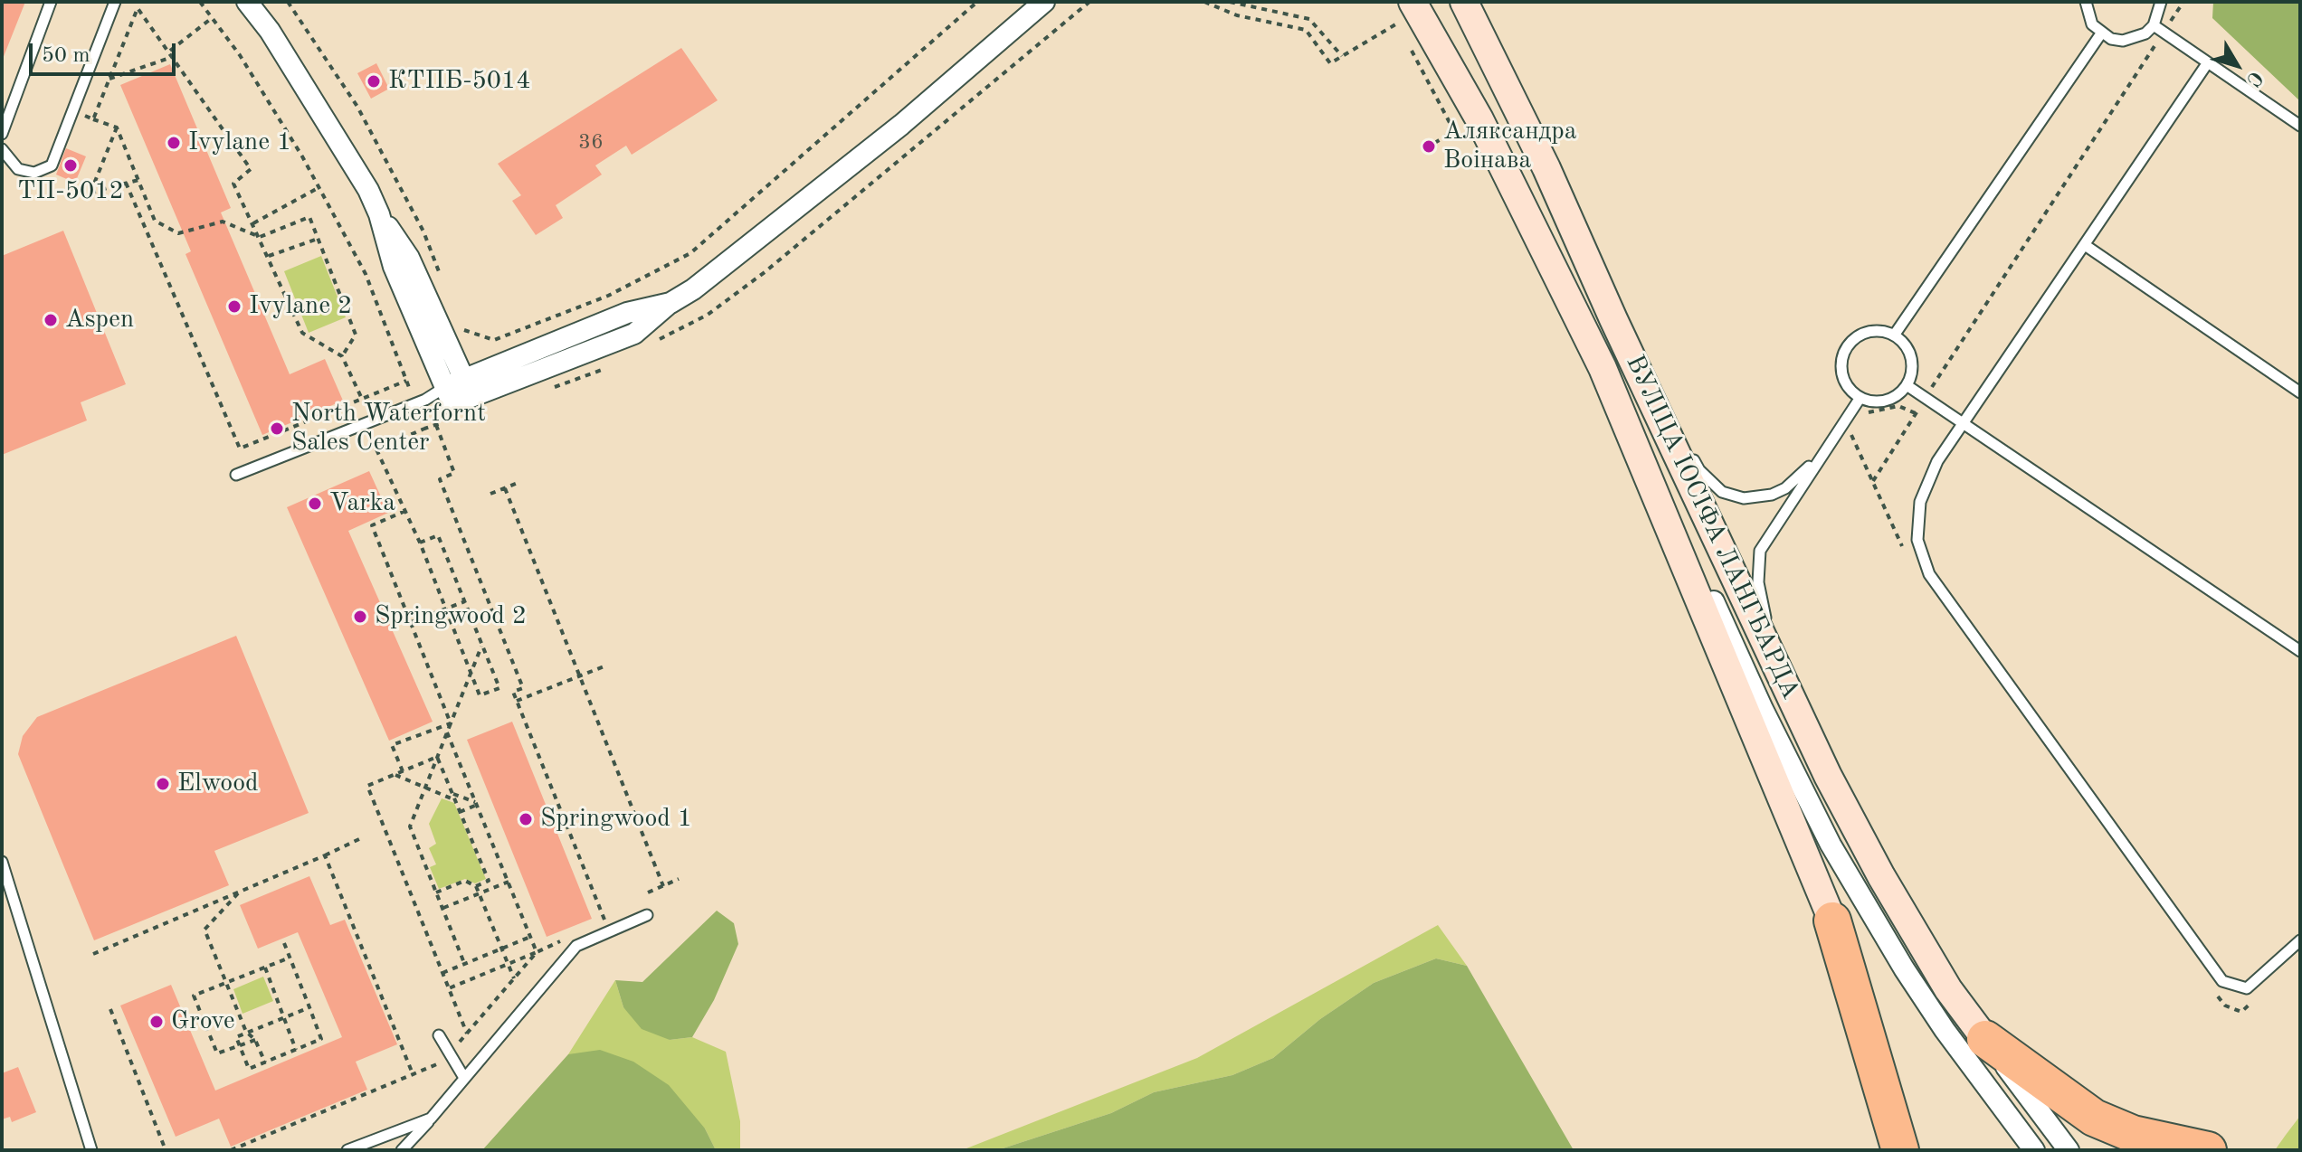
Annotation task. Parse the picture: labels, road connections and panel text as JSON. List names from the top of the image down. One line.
{"streets":{"main road":["ВУЛІЦА ІОСІФА ЛАНГБАРДА"]},"places":["КТПБ-5014","Ivylane 1","Аляксандра Воінава","ТП-5012","Ivylane 2","Aspen","North Waterfornt Sales Center","Varka","Springwood 2","Elwood","Springwood 1","Grove"],"house_numbers":["36"],"scale_bar":"50 m","north":"bottom right"}
